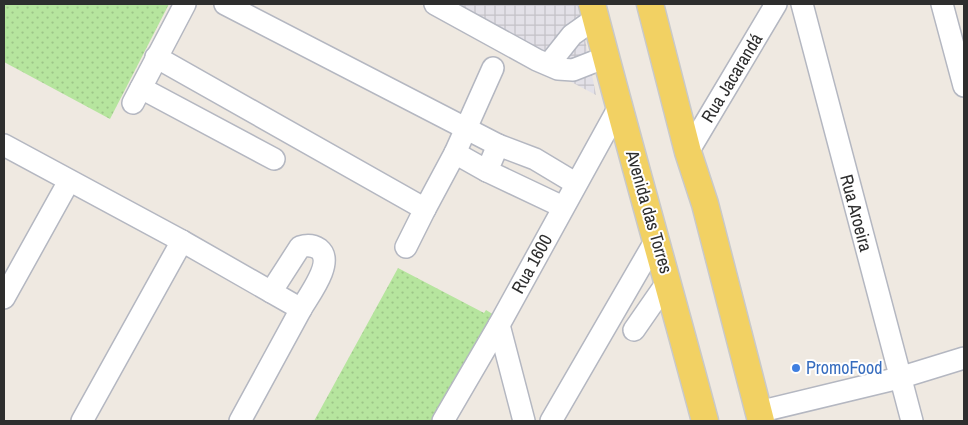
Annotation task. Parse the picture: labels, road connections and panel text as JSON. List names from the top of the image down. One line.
{"streets":{"main road":["Avenida das Torres"],"street":["Rua Jacarandá","Rua Aroeira","Rua 1600"]},"crossings":[["Avenida das Torres","Rua 1600"]],"places":["PromoFood"]}
